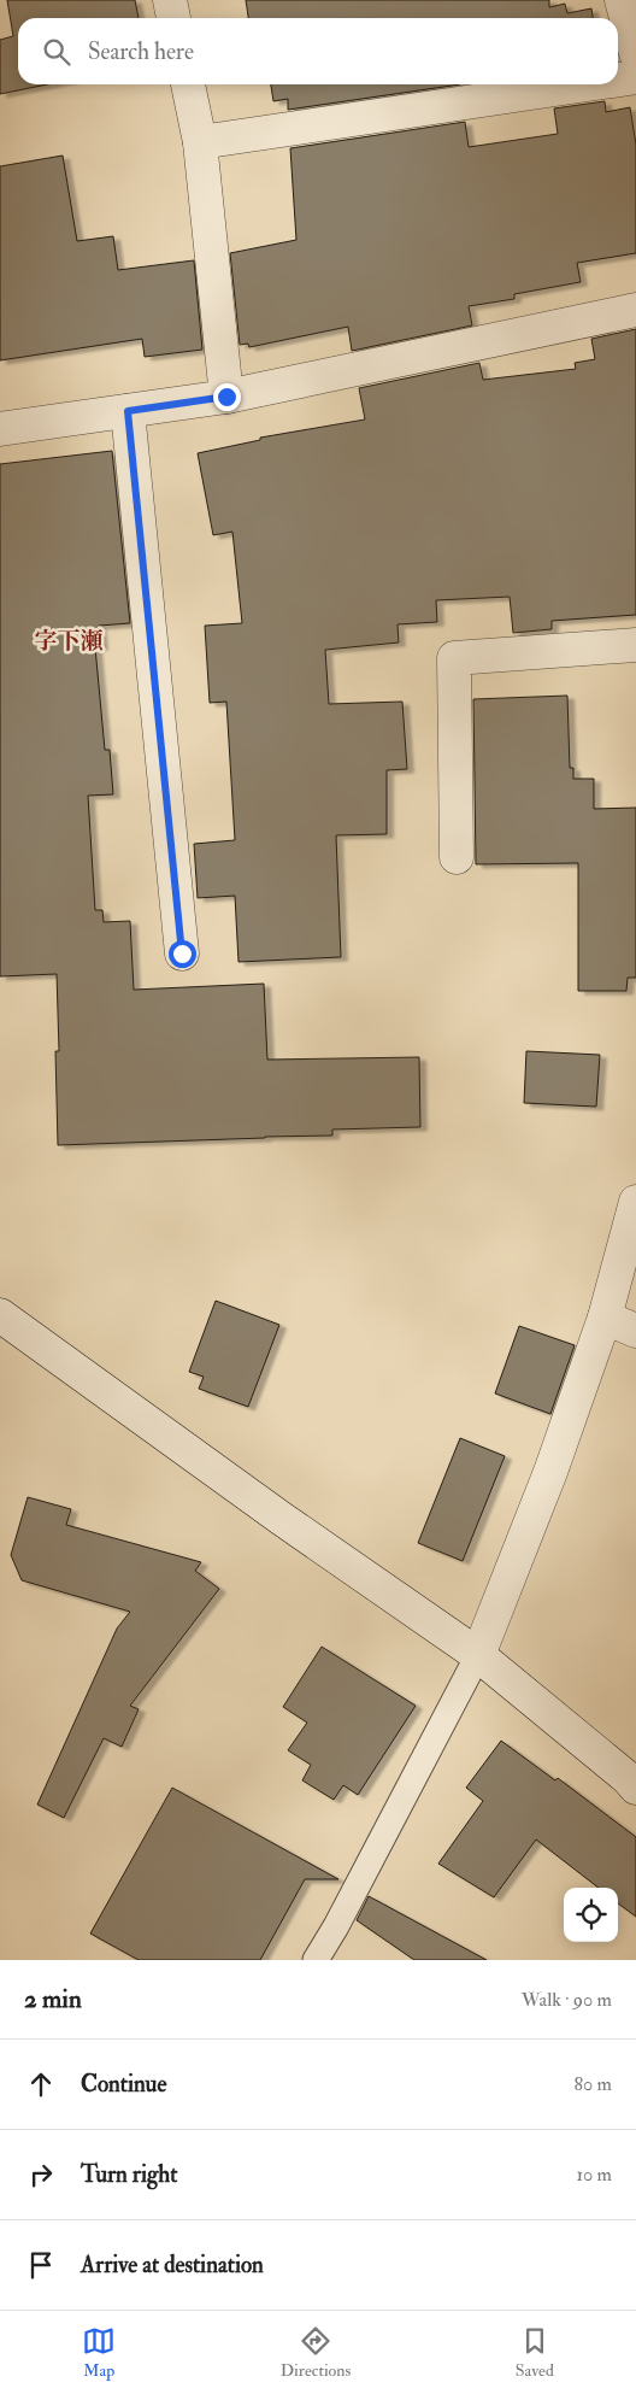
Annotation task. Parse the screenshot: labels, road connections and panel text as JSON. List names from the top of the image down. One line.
{"districts":["字下瀬"],"page":{"search":"Search here","heading":["2 min","Walk · 90 m"],"list":[["Continue","80 m"],["Turn right","10 m"],"Arrive at destination"],"nav":["Map","Directions","Saved"]}}
